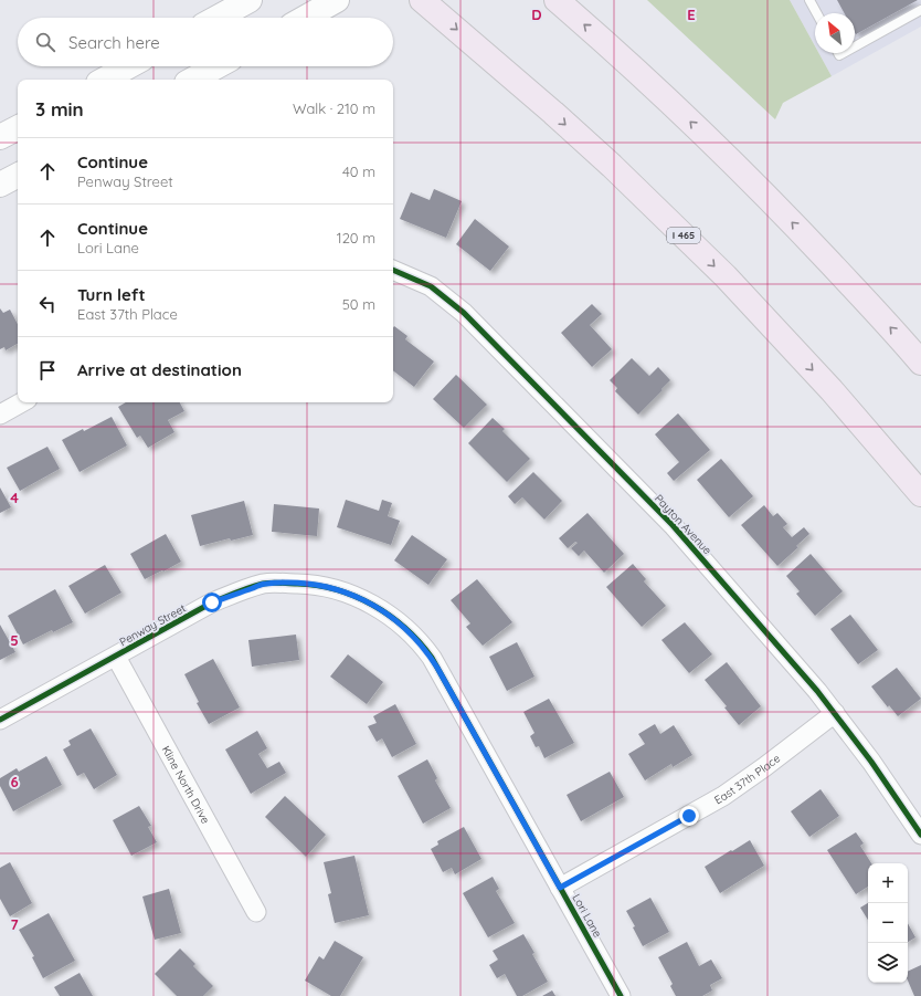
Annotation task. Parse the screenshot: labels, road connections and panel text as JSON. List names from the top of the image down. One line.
{"streets":{"highway":["I 465"],"street":["Payton Avenue","Penway Street","East 37th Place","Kline North Drive","Lori Lane"]},"crossings":[["Payton Avenue","East 37th Place"],["Penway Street","Kline North Drive"],["Penway Street","Lori Lane"],["East 37th Place","Lori Lane"]],"north":"top left","page":{"search":"Search here","heading":["3 min","Walk · 210 m"],"list":[["Continue","Penway Street","40 m"],["Continue","Lori Lane","120 m"],["Turn left","East 37th Place","50 m"],"Arrive at destination"],"map_buttons":["+","−"]},"grid":{"columns":["D","E"],"rows":["4","5","6","7"]}}
